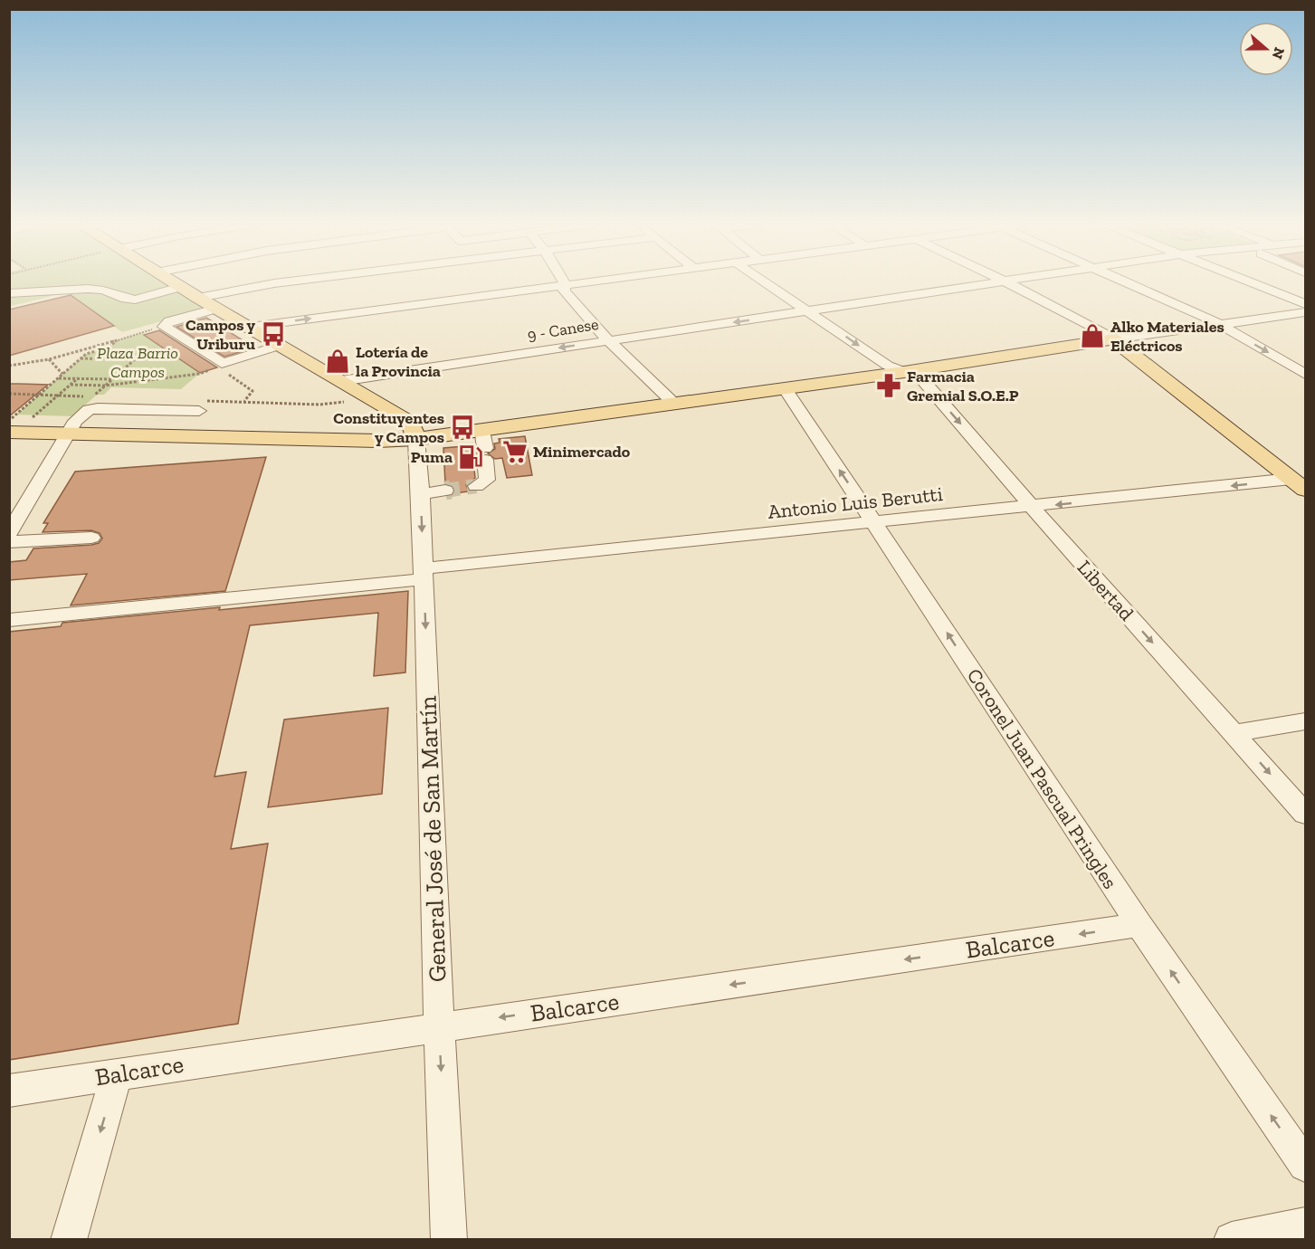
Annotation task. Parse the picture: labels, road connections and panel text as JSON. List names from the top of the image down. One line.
{"streets":{"street":["9 - Canese","Antonio Luis Berutti","Libertad","Coronel Juan Pascual Pringles","General José de San Martín","Balcarce"]},"crossings":[["9 - Canese","Libertad"],["Antonio Luis Berutti","Libertad"],["Antonio Luis Berutti","Coronel Juan Pascual Pringles"],["Antonio Luis Berutti","General José de San Martín"],["Coronel Juan Pascual Pringles","Balcarce"],["General José de San Martín","Balcarce"]],"one_way":["Libertad","Coronel Juan Pascual Pringles","General José de San Martín","Balcarce"],"parks":["Plaza Barrio Campos"],"places":{"bus stop":["Campos y Uriburu","Constituyentes y Campos"],"shop":["Alko Materiales Eléctricos","Lotería de la Provincia"],"pharmacy":["Farmacia Gremial S.O.E.P"],"supermarket":["Minimercado"],"fuel station":["Puma"]},"north":"right"}
